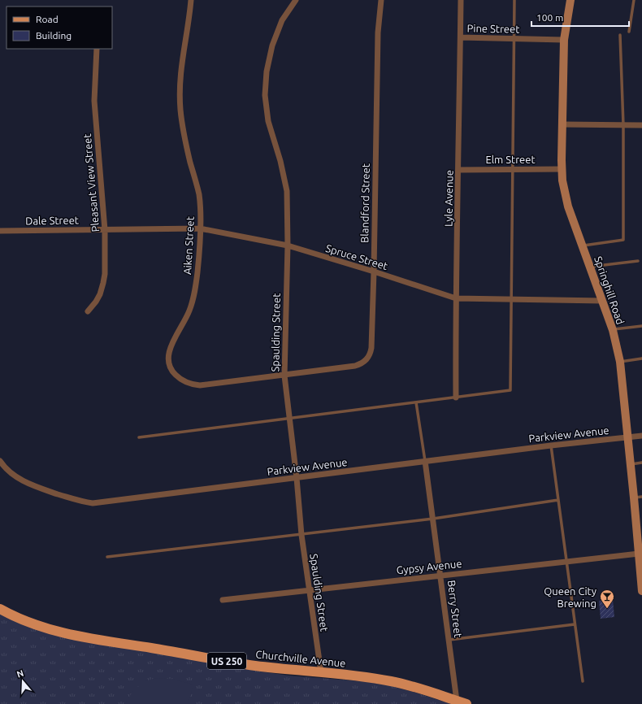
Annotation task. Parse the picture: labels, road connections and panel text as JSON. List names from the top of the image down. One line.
{"streets":{"main road":["Churchville Avenue","US 250"],"street":["Pine Street","Elm Street","Pleasant View Street","Lyle Avenue","Blandford Street","Dale Street","Aiken Street","Spruce Street","Springhill Road","Spaulding Street","Parkview Avenue","Gypsy Avenue","Berry Street"]},"crossings":[["Pine Street","Lyle Avenue"],["Pine Street","Springhill Road"],["Elm Street","Lyle Avenue"],["Elm Street","Springhill Road"],["Pleasant View Street","Dale Street"],["Pleasant View Street","Spruce Street"],["Lyle Avenue","Spruce Street"],["Blandford Street","Aiken Street"],["Blandford Street","Spruce Street"],["Blandford Street","Spaulding Street"],["Dale Street","Spruce Street"],["Aiken Street","Spruce Street"],["Aiken Street","Spaulding Street"],["Spruce Street","Springhill Road"],["Spruce Street","Spaulding Street"],["Springhill Road","Parkview Avenue"],["Springhill Road","Gypsy Avenue"],["Spaulding Street","Parkview Avenue"],["Spaulding Street","Gypsy Avenue"],["Spaulding Street","Churchville Avenue"],["Parkview Avenue","Berry Street"],["Gypsy Avenue","Berry Street"],["Berry Street","Churchville Avenue"]],"places":{"bar":["Queen City Brewing"]},"legend":["Road","Building"],"scale_bar":"100 m","north":"top"}
